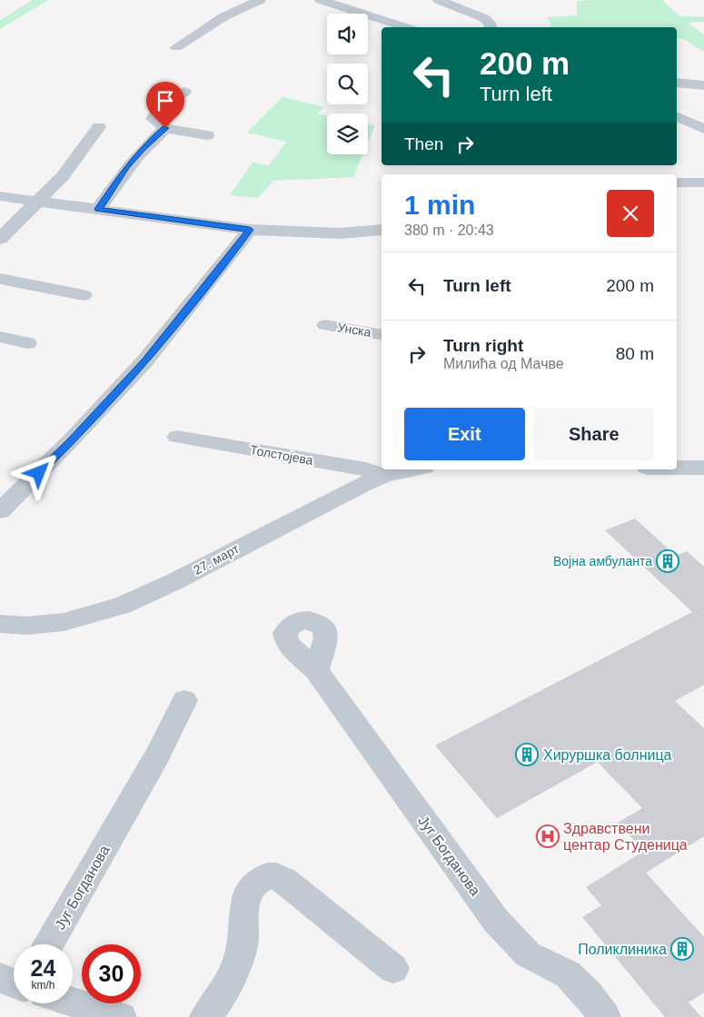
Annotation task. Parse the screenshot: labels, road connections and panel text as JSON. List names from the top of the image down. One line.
{"streets":{"street":["Унска","Толстојева","27. март","Југ Богданова"]},"crossings":[["Толстојева","27. март"]],"places":{"building":["Војна амбуланта","Хируршка болница","Поликлиника"],"hospital":["Здравствени центар Студеница"]},"page":{"turn":["200 m","Turn left"],"then":"Then","heading":["1 min","380 m · 20:43"],"list":[{"name":"Turn left","value":"200 m"},{"name":"Turn right","note":"Милића од Мачве","value":"80 m"}],"buttons":["Exit","Share"],"speed":"24 km/h","limit":"30"}}
